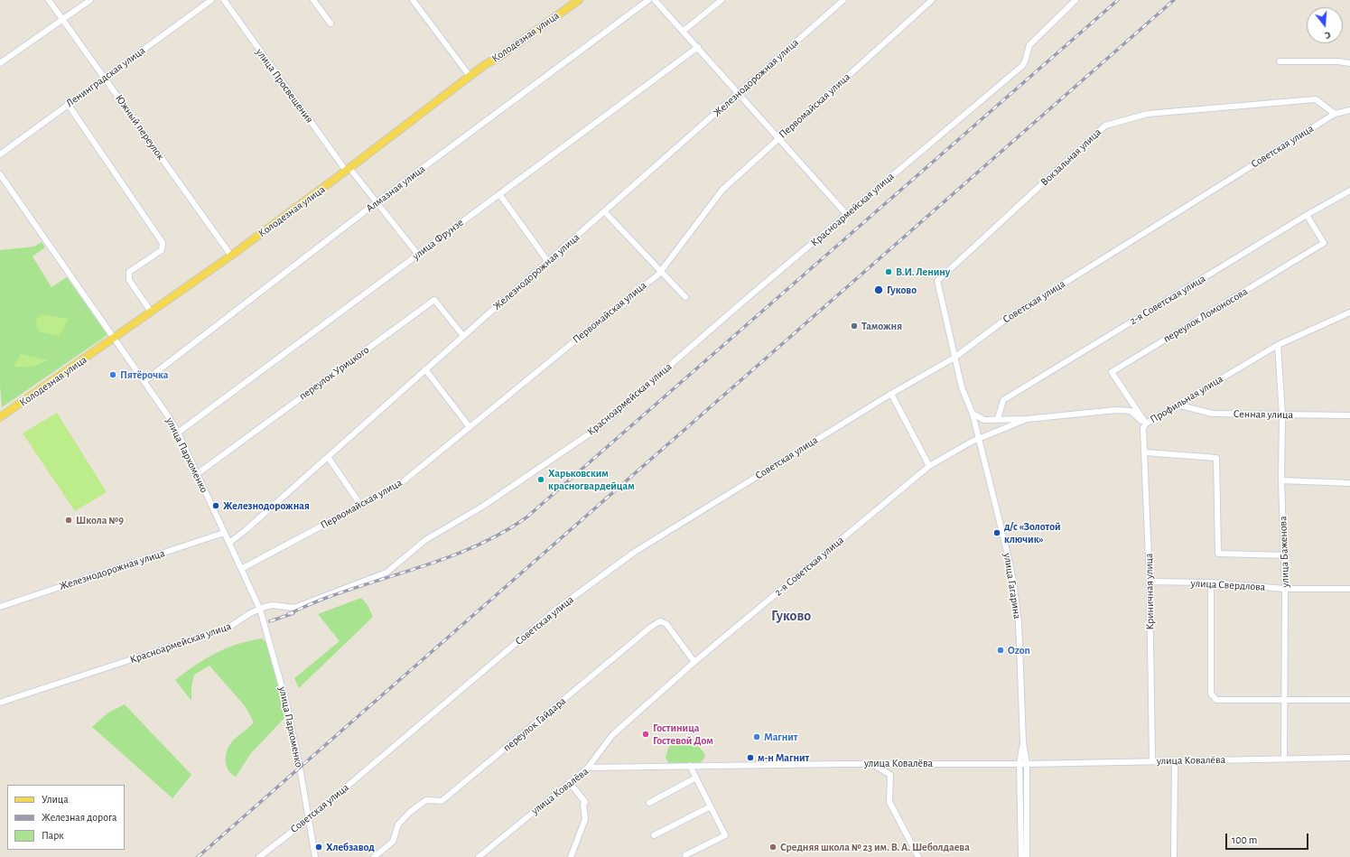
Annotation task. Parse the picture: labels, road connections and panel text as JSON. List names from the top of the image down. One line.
{"streets":{"main road":["Колодезная улица"],"street":["Ленинградская улица","Железнодорожная улица","улица Просвещения","Первомайская улица","Южный переулок","Советская улица","Вокзальная улица","Алмазная улица","Красноармейская улица","улица Фрунзе","2-я Советская улица","переулок Ломоносова","переулок Урицкого","Профильная улица","Сенная улица","улица Пархоменко","улица Баженова","улица Свердлова","улица Гагарина","Криничная улица","переулок Гайдара","улица Ковалёва"]},"crossings":[["Колодезная улица","улица Просвещения"],["Колодезная улица","Южный переулок"],["Колодезная улица","улица Пархоменко"],["Ленинградская улица","Южный переулок"],["Железнодорожная улица","переулок Урицкого"],["Железнодорожная улица","улица Пархоменко"],["улица Просвещения","Алмазная улица"],["улица Просвещения","улица Фрунзе"],["Первомайская улица","улица Пархоменко"],["Советская улица","Вокзальная улица"],["Советская улица","улица Пархоменко"],["Советская улица","улица Гагарина"],["Вокзальная улица","улица Гагарина"],["Алмазная улица","улица Пархоменко"],["Красноармейская улица","улица Пархоменко"],["улица Фрунзе","улица Пархоменко"],["2-я Советская улица","переулок Ломоносова"],["2-я Советская улица","Профильная улица"],["2-я Советская улица","улица Гагарина"],["2-я Советская улица","переулок Гайдара"],["2-я Советская улица","улица Ковалёва"],["переулок Ломоносова","Профильная улица"],["переулок Ломоносова","Криничная улица"],["переулок Урицкого","улица Пархоменко"],["Профильная улица","Сенная улица"],["Профильная улица","улица Баженова"],["Профильная улица","улица Гагарина"],["Профильная улица","Криничная улица"],["Сенная улица","улица Баженова"],["улица Баженова","улица Свердлова"],["улица Баженова","улица Ковалёва"],["улица Свердлова","Криничная улица"],["улица Гагарина","улица Ковалёва"],["Криничная улица","улица Ковалёва"]],"districts":["Гуково"],"places":["В.И. Ленину","Гуково","Таможня","Пятёрочка","Харьковским красногвардейцам","Железнодорожная","Школа №9","д/с «Золотой ключик»","Ozon","Гостиница Гостевой Дом","Магнит","м-н Магнит","Хлебзавод","Средняя школа № 23 им. В. А. Шеболдаева"],"legend":["Улица","Железная дорога","Парк"],"scale_bar":"100 m","north":"bottom"}
